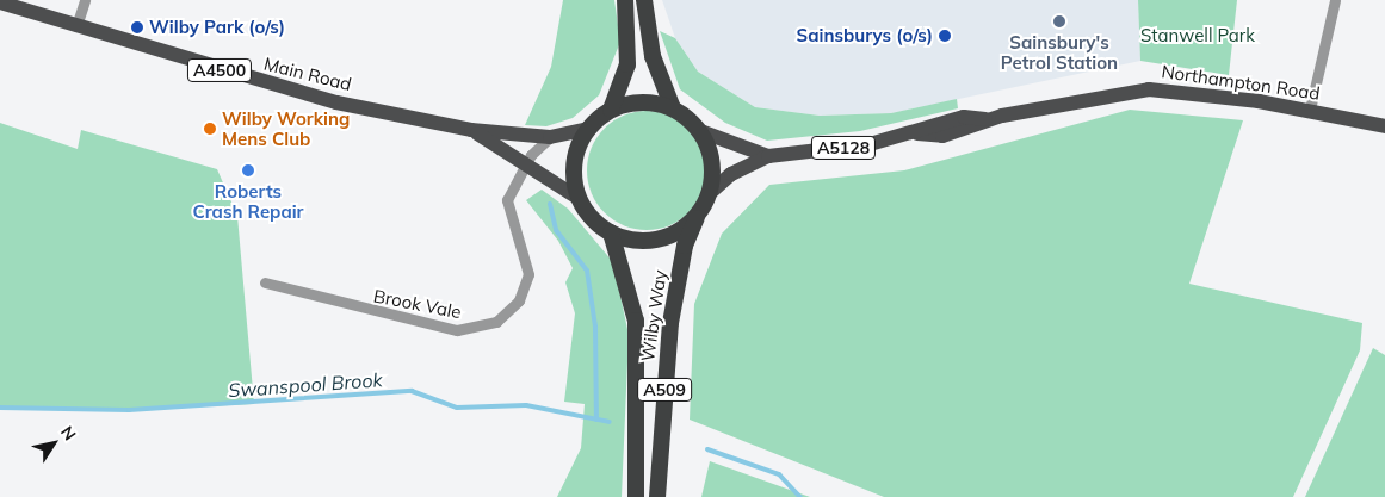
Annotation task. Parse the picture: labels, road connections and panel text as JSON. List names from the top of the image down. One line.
{"streets":{"highway":["Wilby Way","A509"],"main road":["A4500","Main Road","Northampton Road","A5128"],"street":["Brook Vale"]},"crossings":[["Main Road","Northampton Road"],["Main Road","Brook Vale"],["Main Road","Wilby Way"],["Northampton Road","Wilby Way"]],"water":["Swanspool Brook"],"parks":["Stanwell Park"],"places":["Sainsbury's Petrol Station","Wilby Park (o/s)","Sainsburys (o/s)","Wilby Working Mens Club","Roberts Crash Repair"],"north":"top right"}
